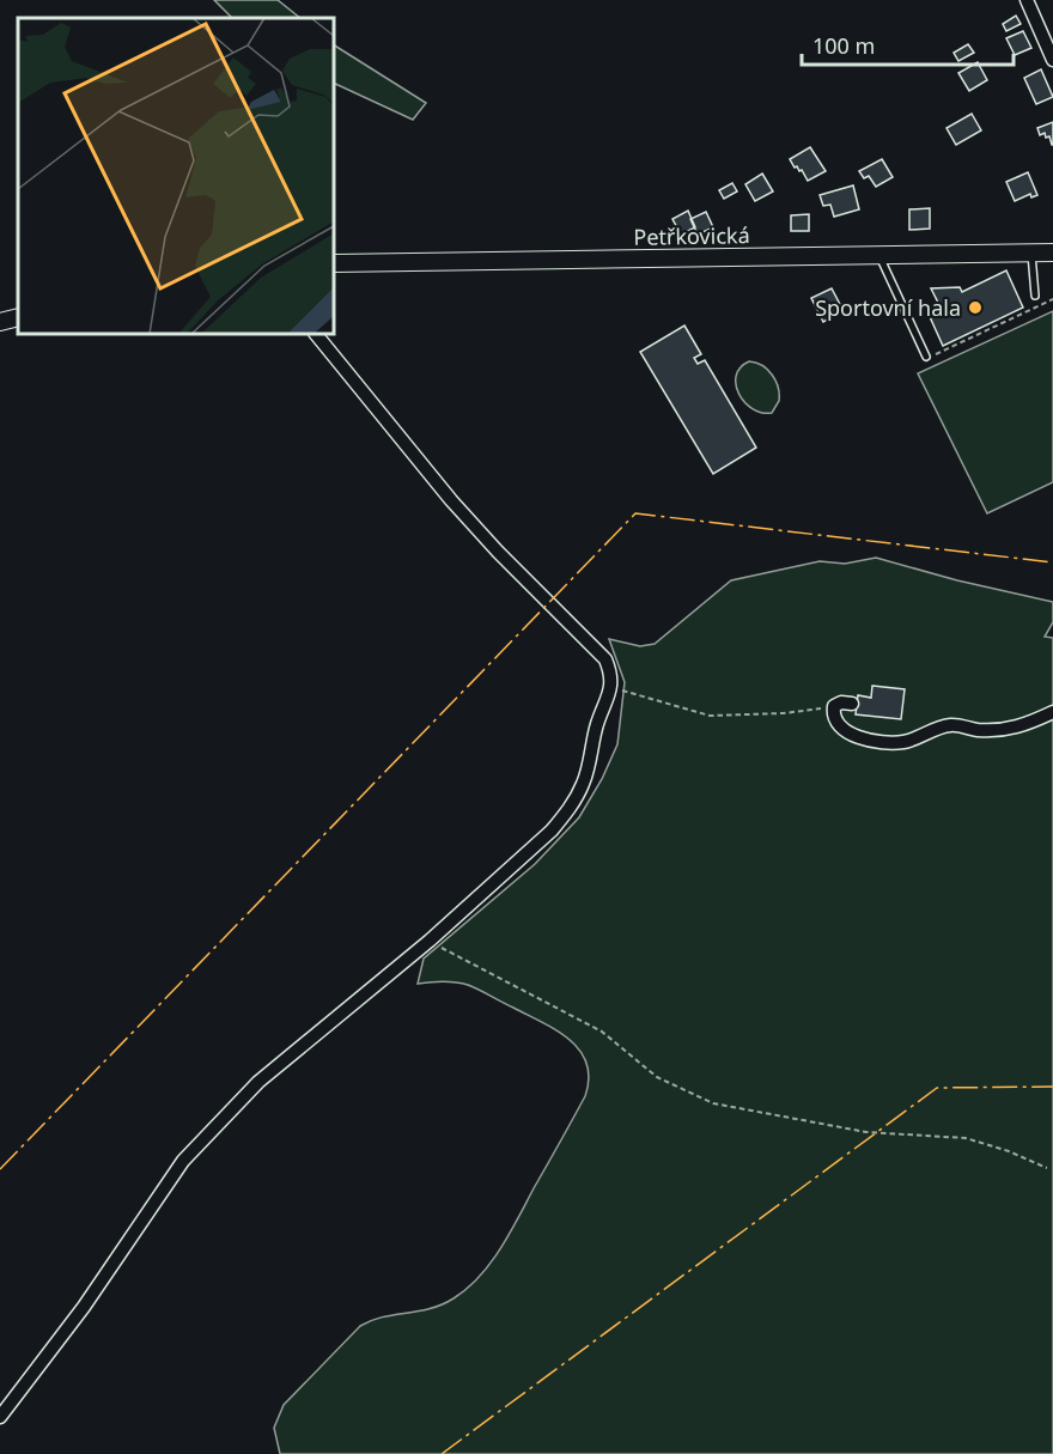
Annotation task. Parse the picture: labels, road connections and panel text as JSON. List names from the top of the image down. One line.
{"streets":{"street":["Petřkovická"]},"places":["Sportovní hala"],"scale_bar":"100 m"}
